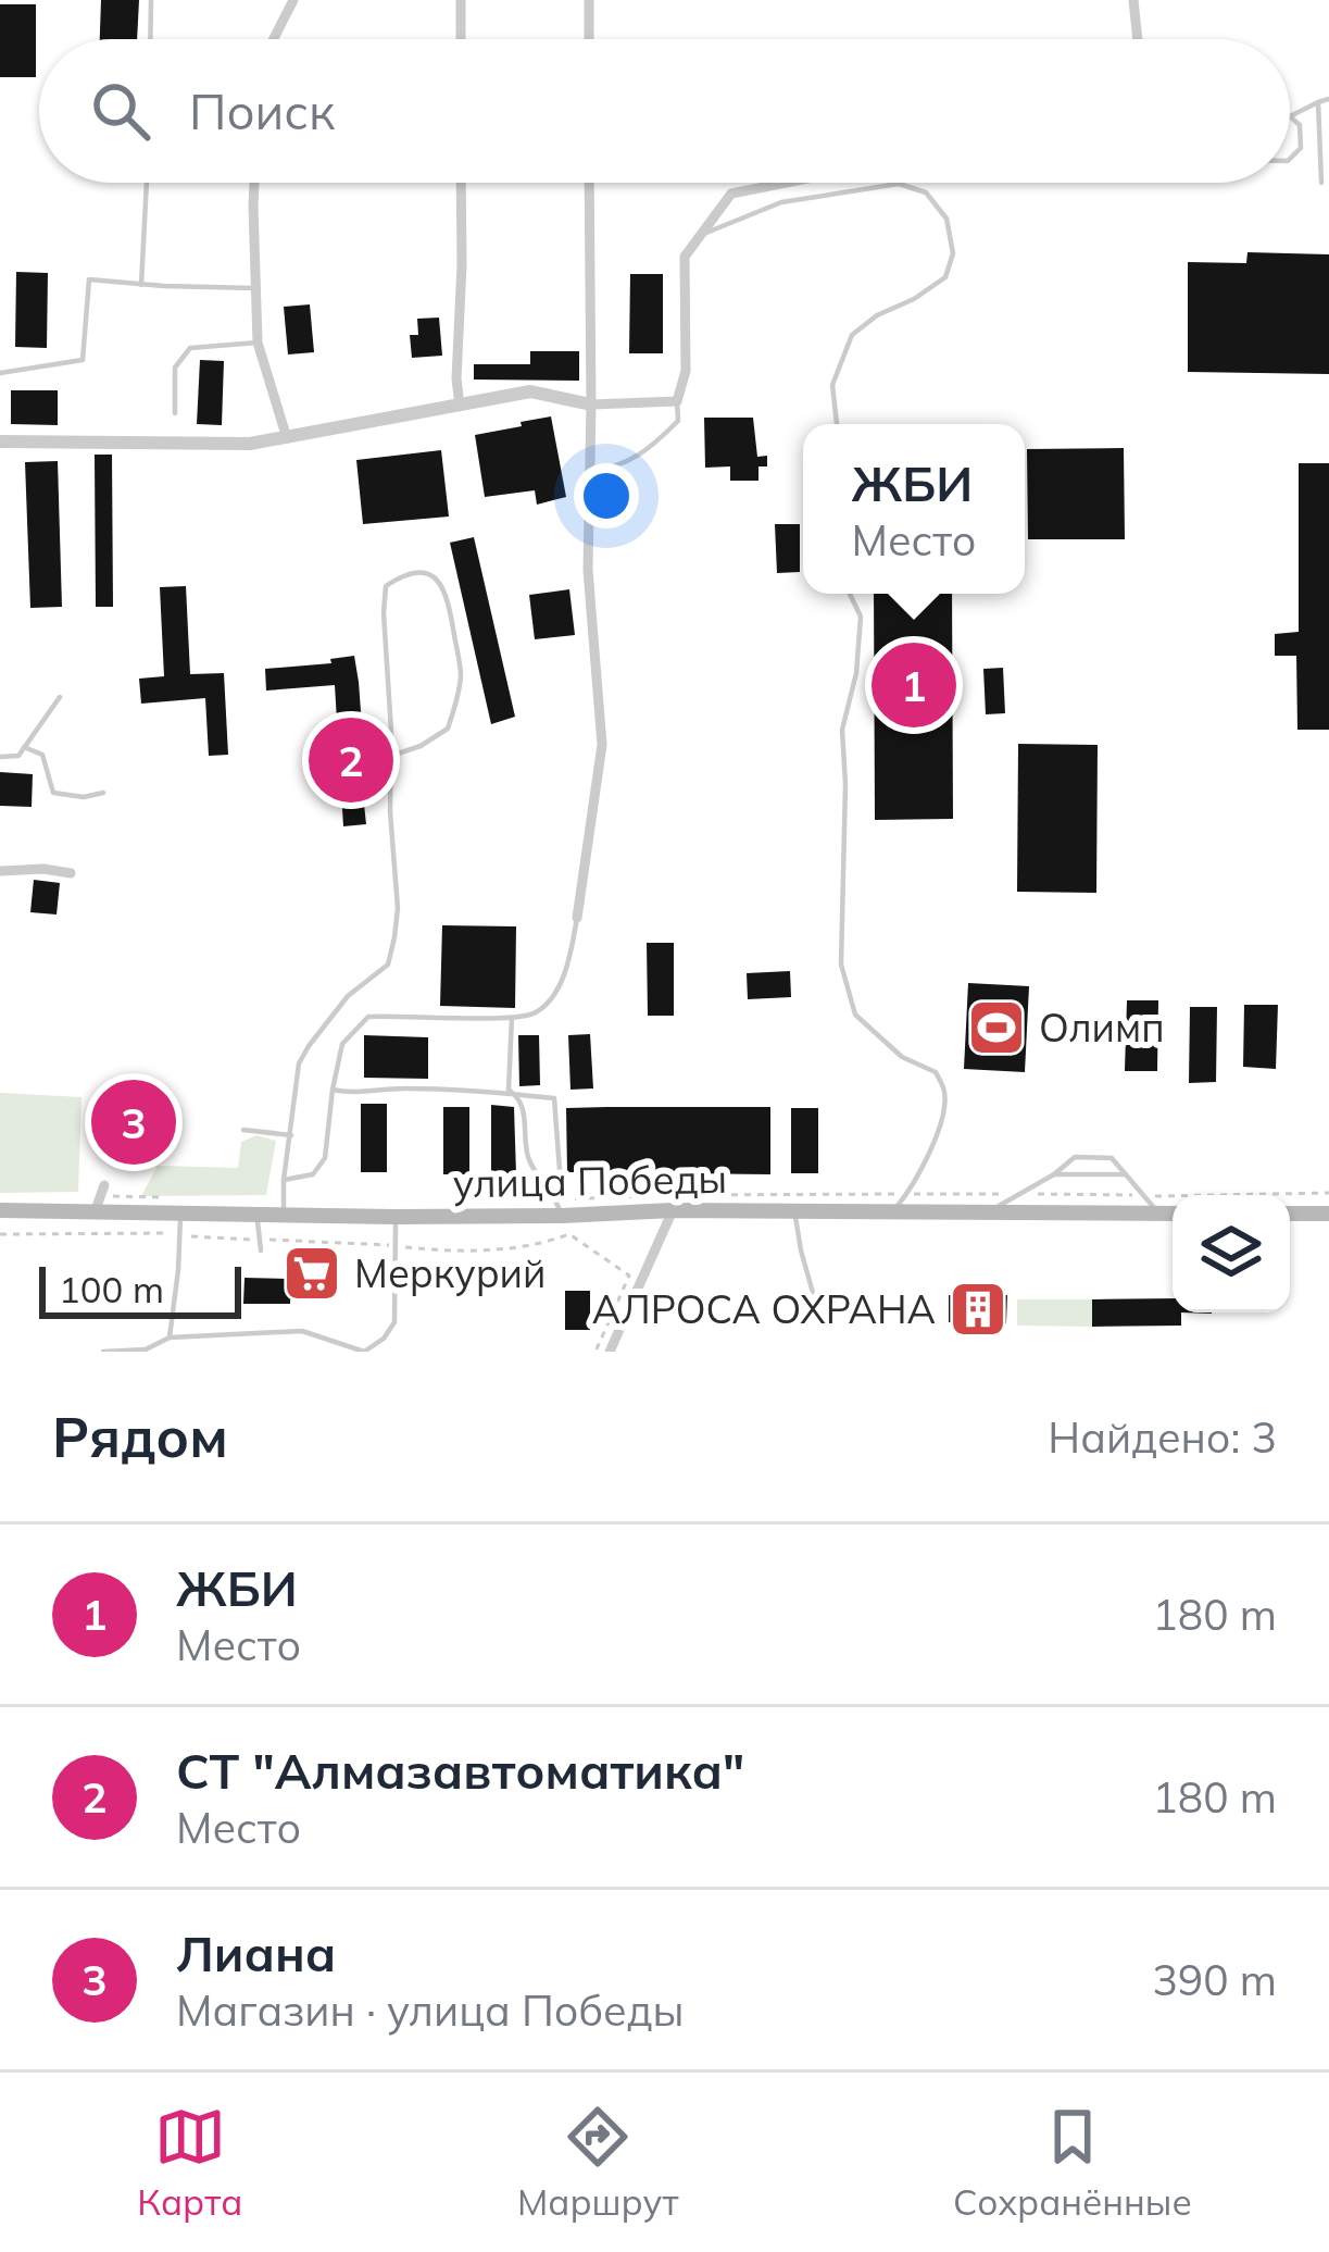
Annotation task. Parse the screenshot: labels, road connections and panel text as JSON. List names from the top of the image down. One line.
{"streets":{"main road":["улица Победы"]},"places":{"sports":["Олимп"],"supermarket":["Меркурий"],"building":["АЛРОСА ОХРАНА"]},"scale_bar":"100 m","page":{"search":"Поиск","popup":["ЖБИ","Место"],"pins":["1","2","3"],"scale":"100 m","heading":["Рядом","Найдено: 3"],"list":[{"mark":"1","name":"ЖБИ","note":"Место","value":"180 m"},{"mark":"2","name":"СТ \"Алмазавтоматика\"","note":"Место","value":"180 m"},{"mark":"3","name":"Лиана","note":"Магазин · улица Победы","value":"390 m"}],"nav":["Карта","Маршрут","Сохранённые"]}}
